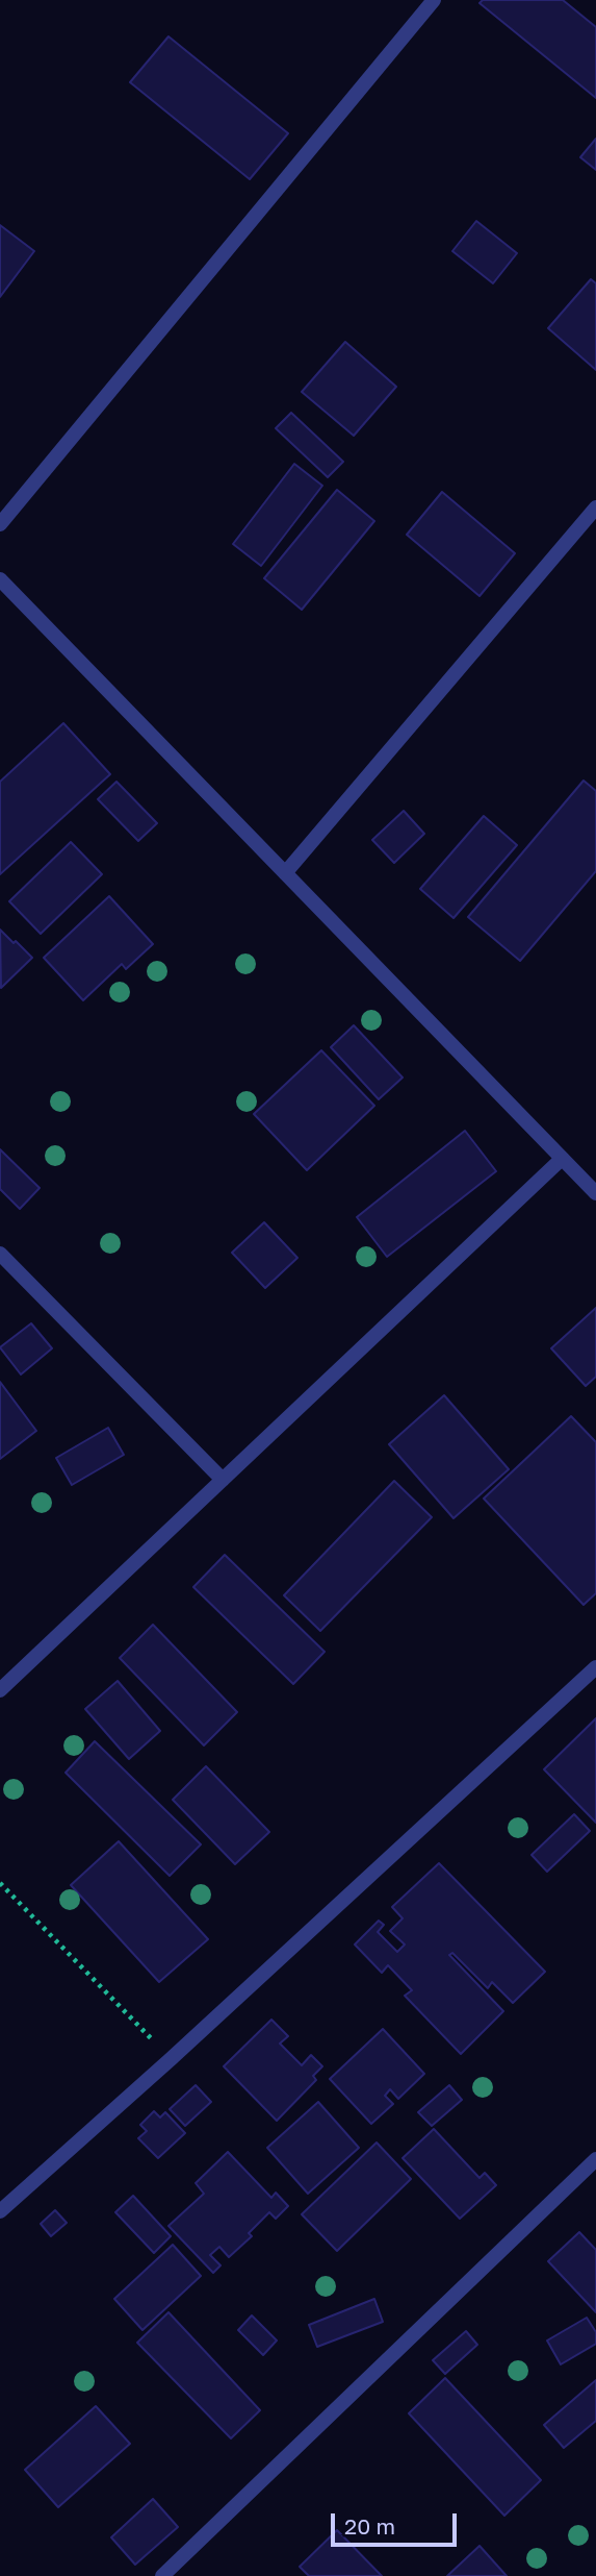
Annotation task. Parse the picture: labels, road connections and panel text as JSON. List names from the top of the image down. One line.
{"scale_bar":"20 m"}
